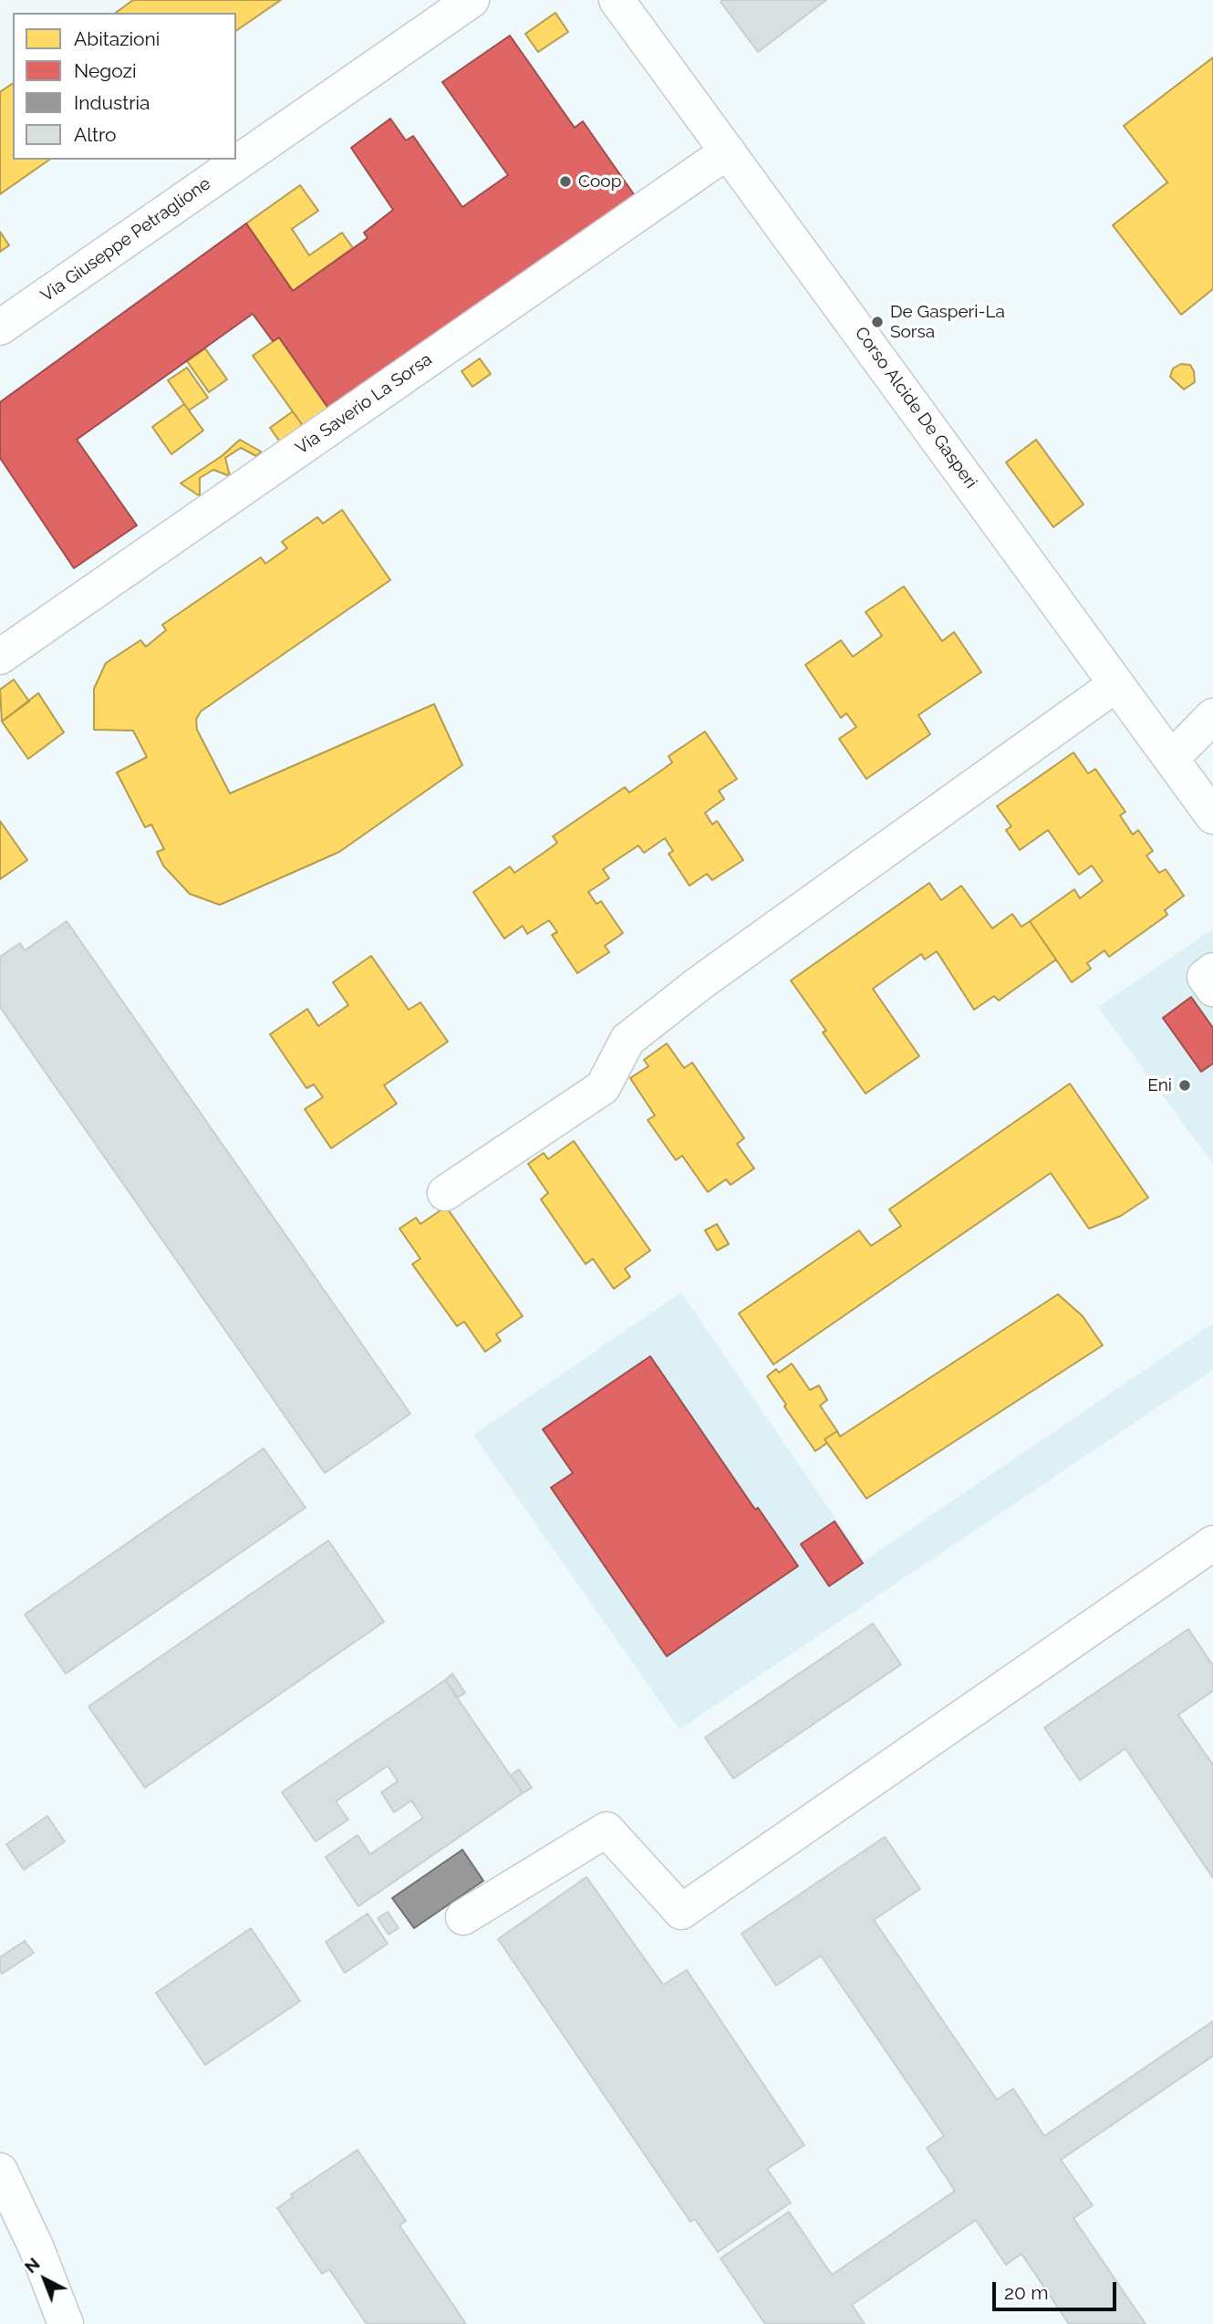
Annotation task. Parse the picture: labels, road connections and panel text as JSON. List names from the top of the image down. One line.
{"streets":{"street":["Via Giuseppe Petraglione","Via Saverio La Sorsa","Corso Alcide De Gasperi"]},"crossings":[["Via Saverio La Sorsa","Corso Alcide De Gasperi"]],"places":["Coop","De Gasperi-La Sorsa","Eni"],"legend":["Abitazioni","Negozi","Industria","Altro"],"scale_bar":"20 m","north":"top left"}
